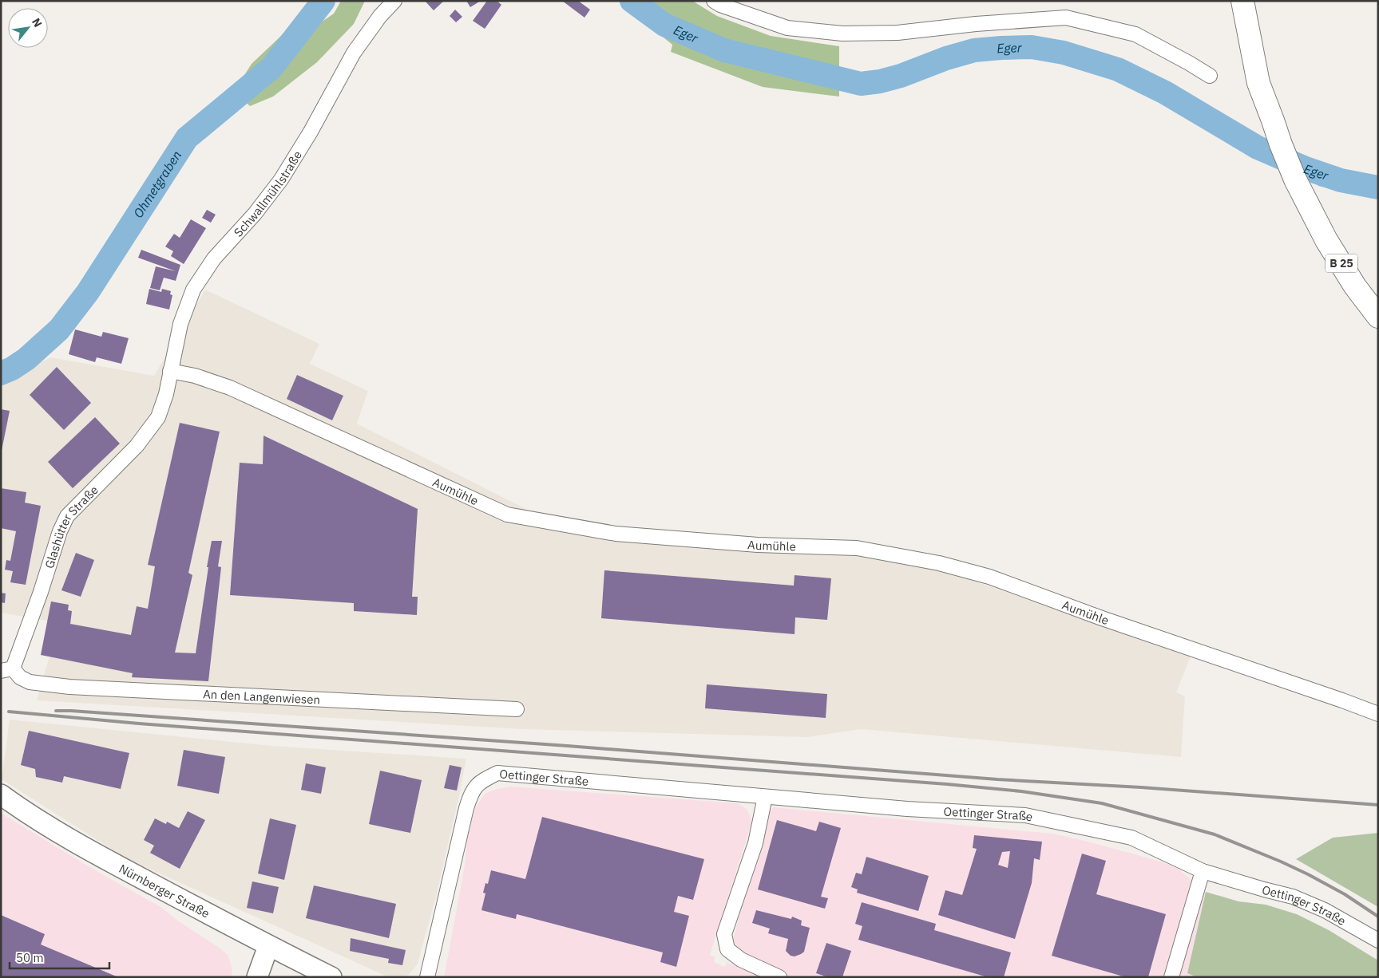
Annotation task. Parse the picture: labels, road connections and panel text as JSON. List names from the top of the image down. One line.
{"streets":{"main road":["B 25","Nürnberger Straße"],"street":["Schwallmühlstraße","Aumühle","Glashütter Straße","An den Langenwiesen","Oettinger Straße"]},"crossings":[["Schwallmühlstraße","Aumühle"],["Schwallmühlstraße","Glashütter Straße"],["Glashütter Straße","An den Langenwiesen"]],"water":["Eger","Ohmetgraben"],"scale_bar":"50 m","north":"top right"}
